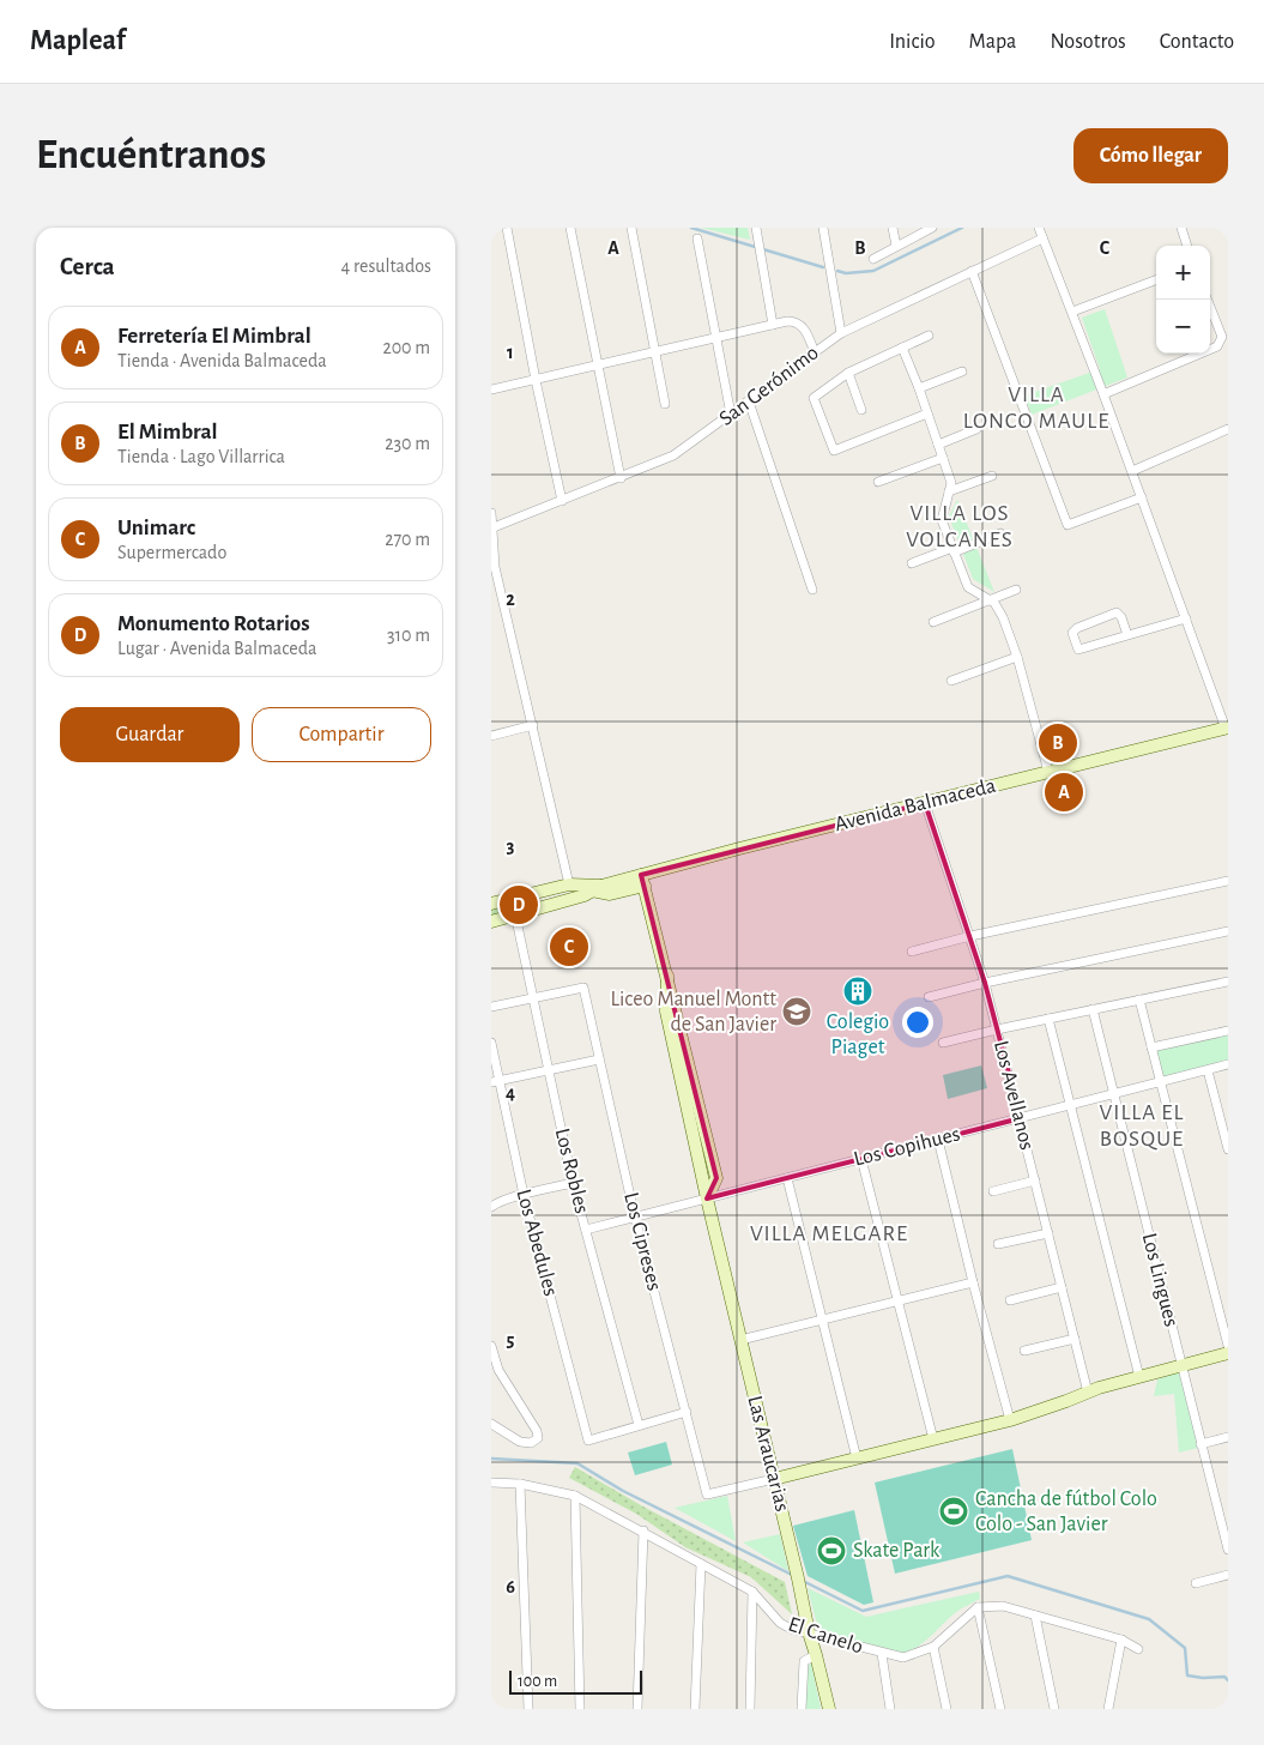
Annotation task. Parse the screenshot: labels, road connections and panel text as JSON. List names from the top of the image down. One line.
{"streets":{"street":["San Gerónimo","Avenida Balmaceda","Los Avellanos","Los Copihues","Los Robles","Los Cipreses","Los Abedules","Los Lingues","Las Araucarias","El Canelo"]},"crossings":[["Avenida Balmaceda","Los Avellanos"],["Avenida Balmaceda","Las Araucarias"],["Los Avellanos","Los Copihues"],["Los Copihues","Los Robles"],["Los Copihues","Los Cipreses"],["Los Copihues","Los Lingues"],["Los Copihues","Las Araucarias"],["Los Robles","Los Cipreses"],["Los Robles","Los Abedules"],["Los Cipreses","Las Araucarias"],["Las Araucarias","El Canelo"]],"districts":["VILLA LONCO MAULE","VILLA LOS VOLCANES","VILLA EL BOSQUE","VILLA MELGARE"],"places":{"building":["Colegio Piaget"],"school or university":["Liceo Manuel Montt de San Javier"],"sports":["Cancha de fútbol Colo Colo - San Javier","Skate Park"]},"scale_bar":"100 m","page":{"header":"Mapleaf","nav":["Inicio","Mapa","Nosotros","Contacto"],"buttons":["Cómo llegar",["Guardar","Compartir"]],"title":"Encuéntranos","heading":["Cerca","4 resultados"],"map_buttons":["+","−"],"list":[{"mark":"A","name":"Ferretería El Mimbral","note":"Tienda · Avenida Balmaceda","value":"200 m"},{"mark":"B","name":"El Mimbral","note":"Tienda · Lago Villarrica","value":"230 m"},{"mark":"C","name":"Unimarc","note":"Supermercado","value":"270 m"},{"mark":"D","name":"Monumento Rotarios","note":"Lugar · Avenida Balmaceda","value":"310 m"}],"pins":["B","A","D","C"],"scale":"100 m"},"grid":{"columns":["A","B","C"],"rows":["1","2","3","4","5","6"]}}
